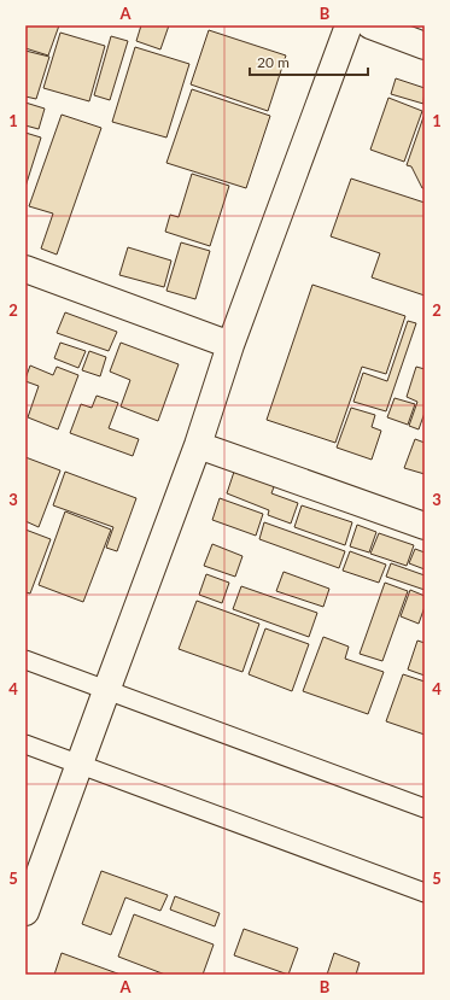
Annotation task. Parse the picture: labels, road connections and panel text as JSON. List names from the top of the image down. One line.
{"scale_bar":"20 m","grid":{"columns":["A","B"],"rows":["1","2","3","4","5"]}}
